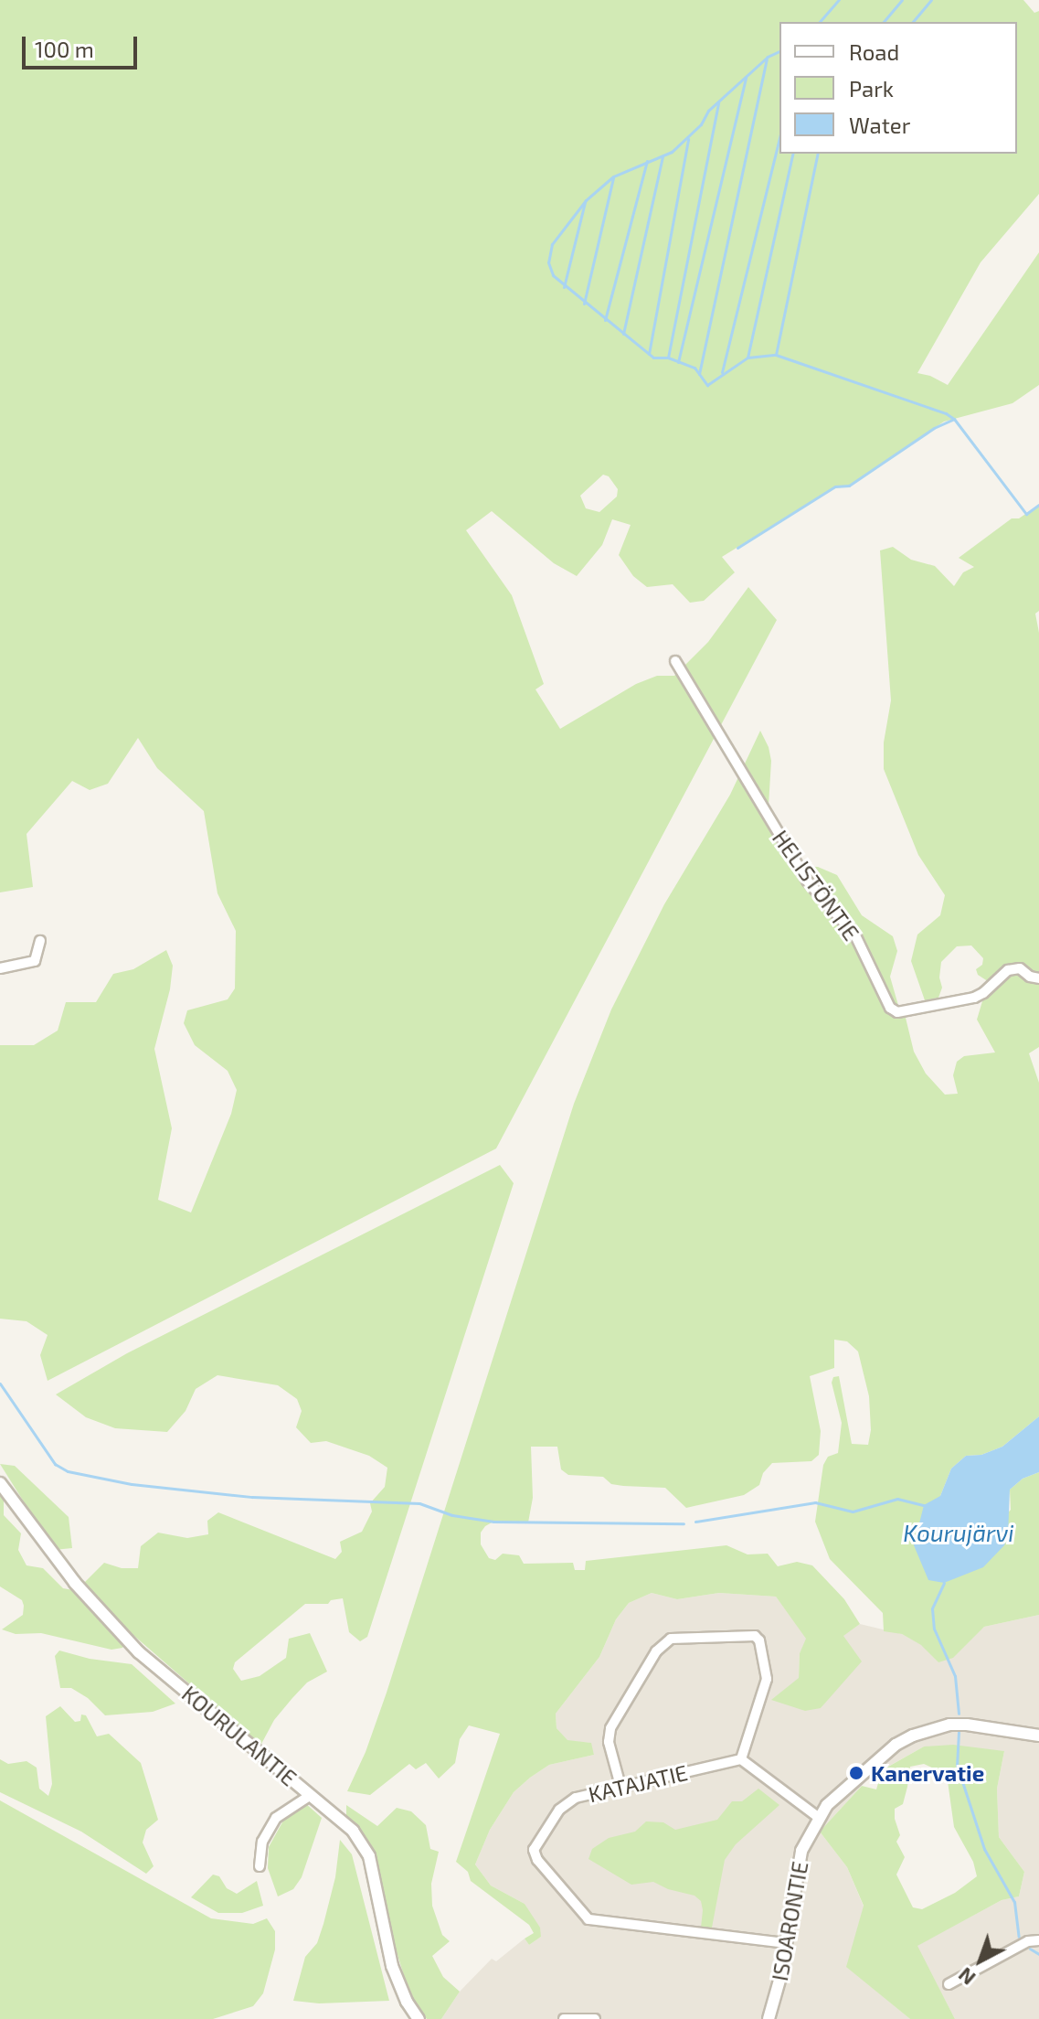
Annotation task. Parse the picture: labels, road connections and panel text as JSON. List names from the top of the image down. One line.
{"streets":{"street":["HELISTÖNTIE","KOURULANTIE","KATAJATIE","ISOARONTIE"]},"crossings":[["KATAJATIE","ISOARONTIE"]],"water":["Kourujärvi"],"places":["Kanervatie"],"legend":["Road","Park","Water"],"scale_bar":"100 m","north":"bottom left"}
